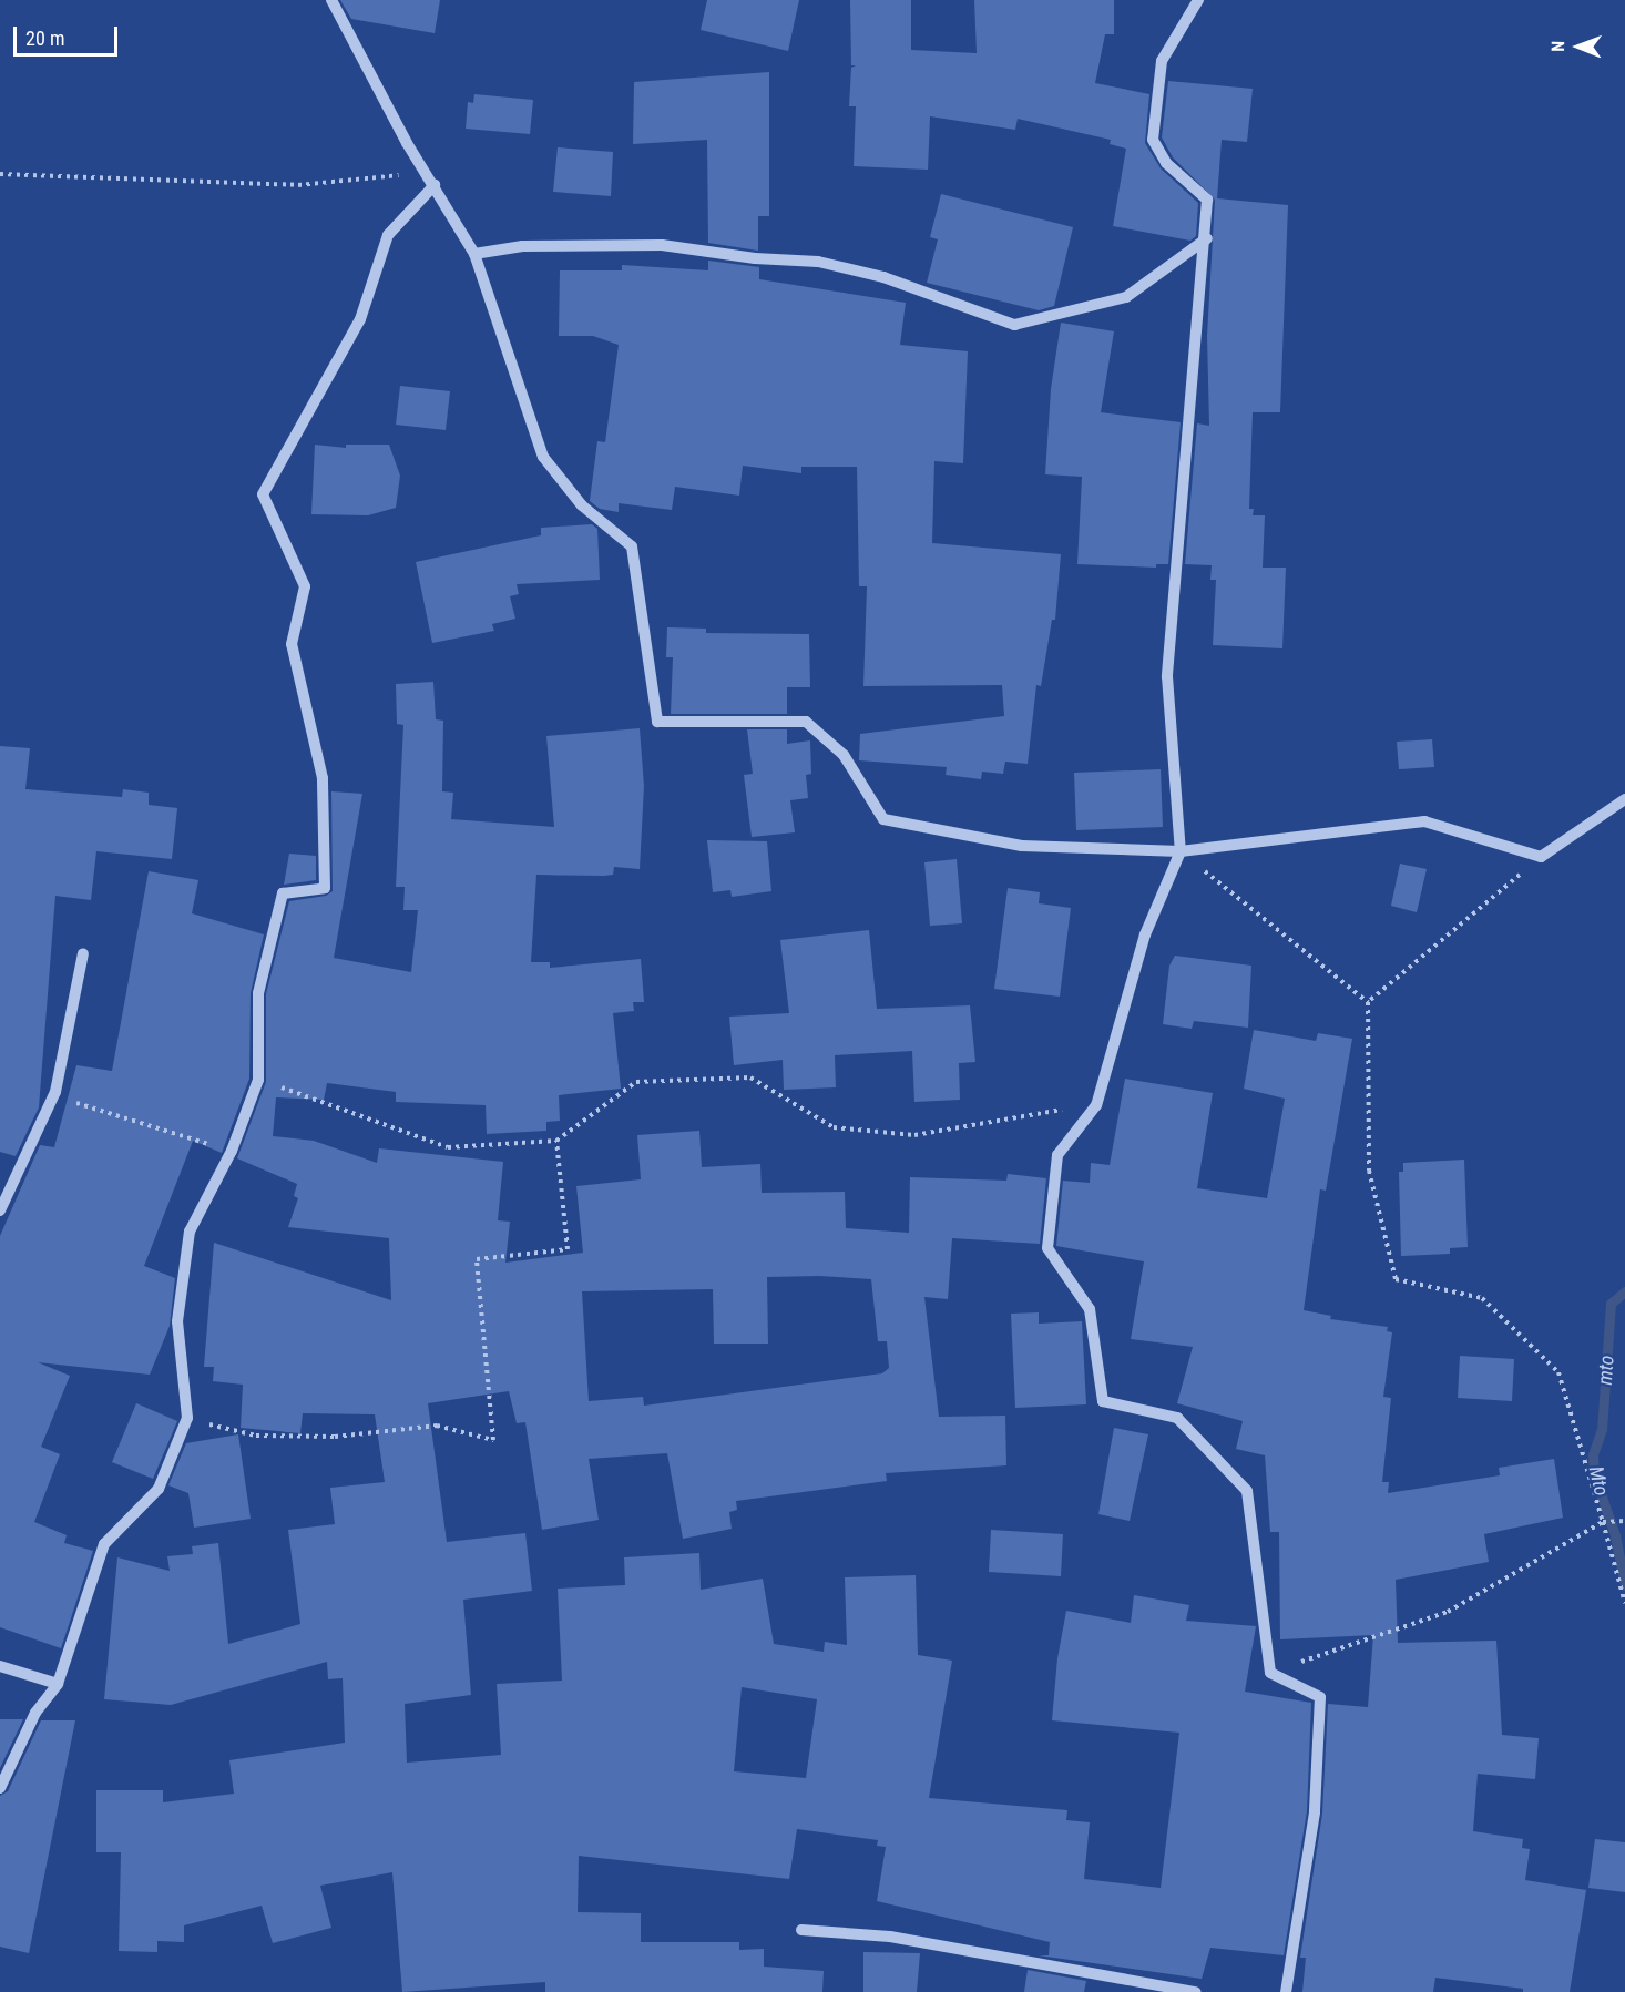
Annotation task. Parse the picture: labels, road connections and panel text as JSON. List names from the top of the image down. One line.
{"water":["mto","Mto"],"scale_bar":"20 m","north":"left"}
